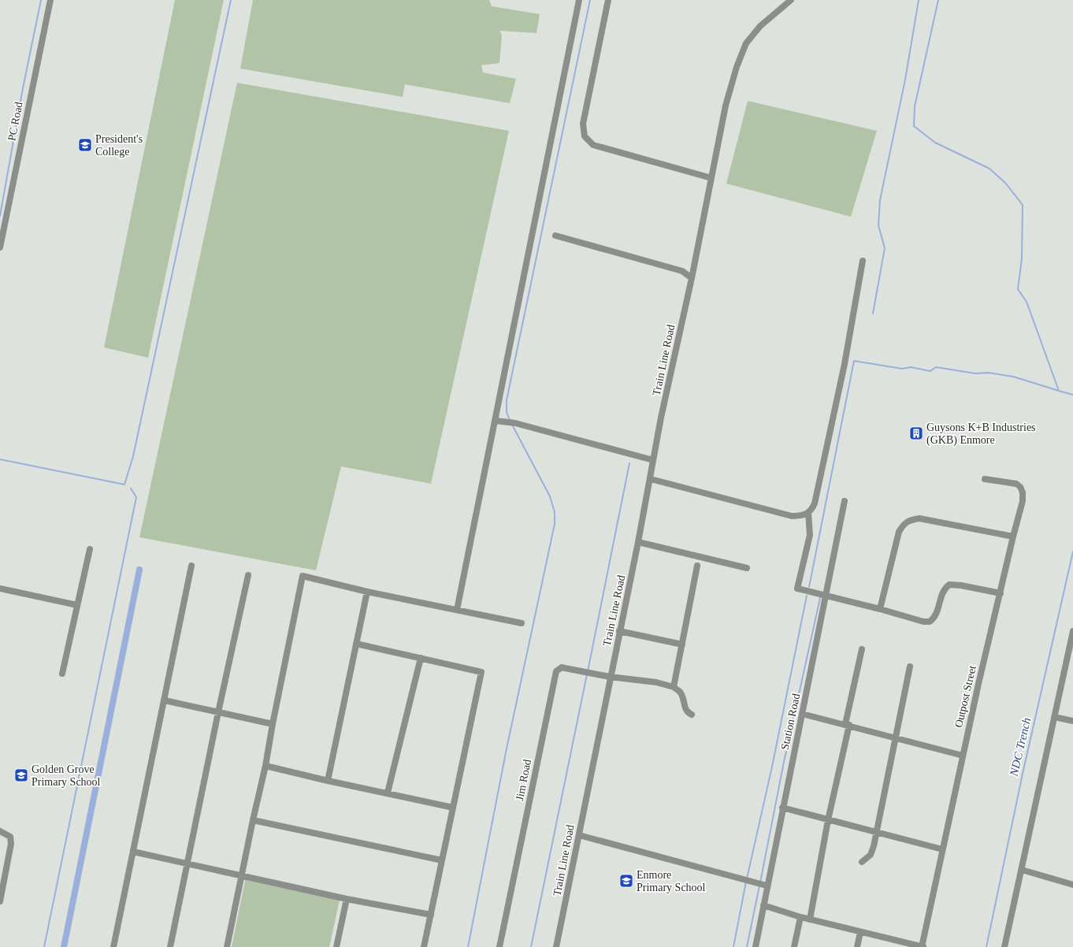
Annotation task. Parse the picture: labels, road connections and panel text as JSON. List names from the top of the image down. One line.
{"streets":{"street":["PC Road","Train Line Road","Outpost Street","Station Road","Jim Road"]},"crossings":[["Train Line Road","Jim Road"]],"water":["NDC Trench"],"places":{"school or university":["President's College","Golden Grove Primary School","Enmore Primary School"],"building":["Guysons K+B Industries (GKB) Enmore"]}}
